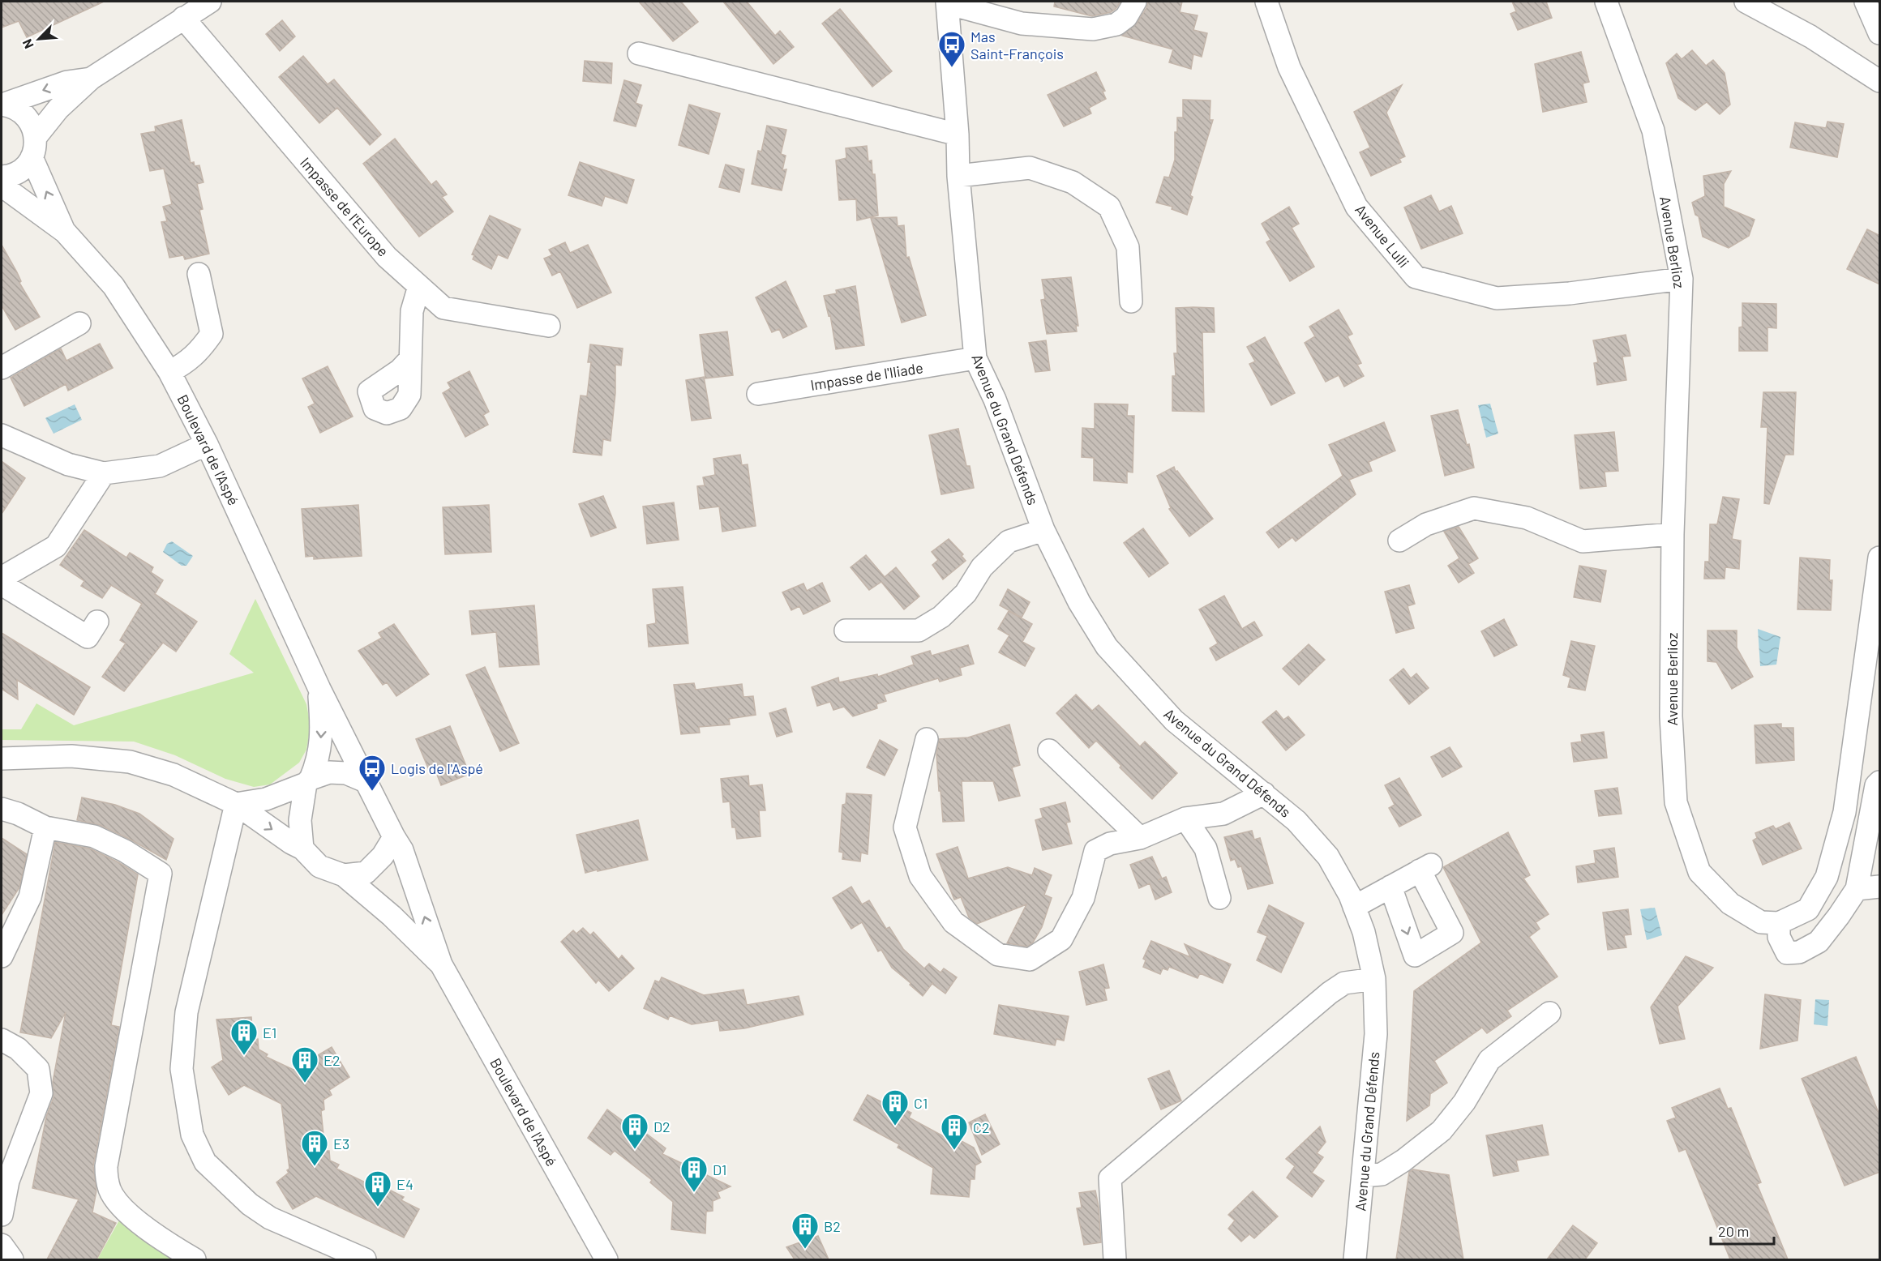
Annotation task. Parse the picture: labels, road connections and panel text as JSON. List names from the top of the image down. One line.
{"streets":{"street":["Impasse de l'Europe","Avenue Lulli","Avenue Berlioz","Impasse de l'Iliade","Avenue du Grand Défends","Boulevard de l'Aspé"]},"crossings":[["Avenue Lulli","Avenue Berlioz"],["Impasse de l'Iliade","Avenue du Grand Défends"]],"places":{"bus stop":["Mas Saint-François","Logis de l'Aspé"],"building":["E1","E2","C1","D2","C2","E3","D1","E4","B2"]},"scale_bar":"20 m","north":"bottom left"}
